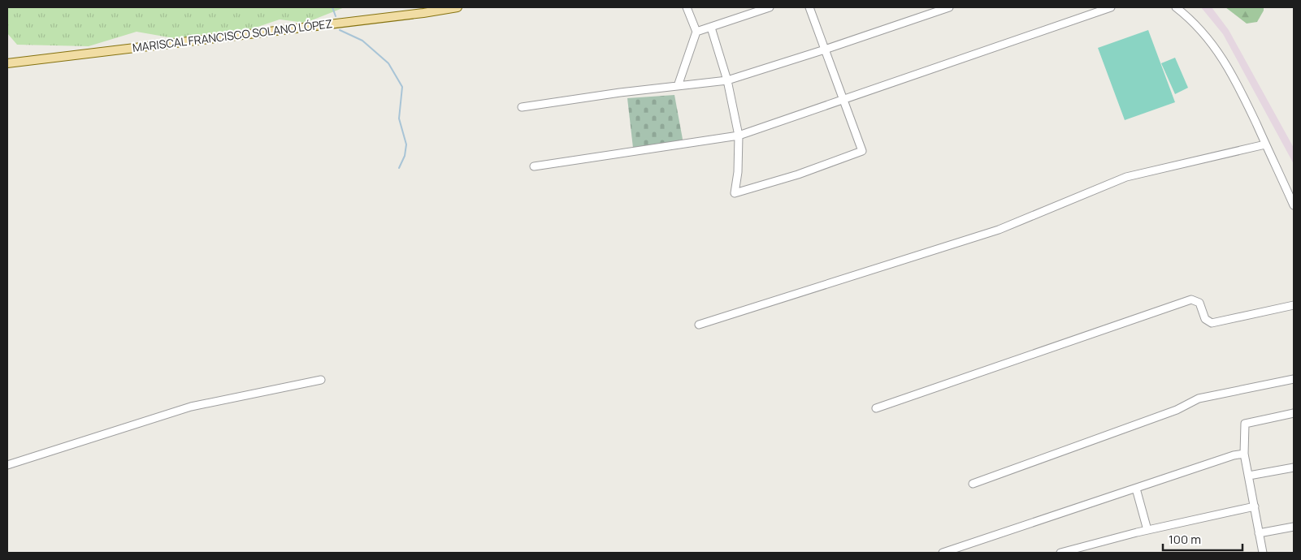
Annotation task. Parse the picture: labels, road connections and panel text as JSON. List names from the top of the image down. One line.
{"streets":{"main road":["MARISCAL FRANCISCO SOLANO LÓPEZ"]},"scale_bar":"100 m"}
